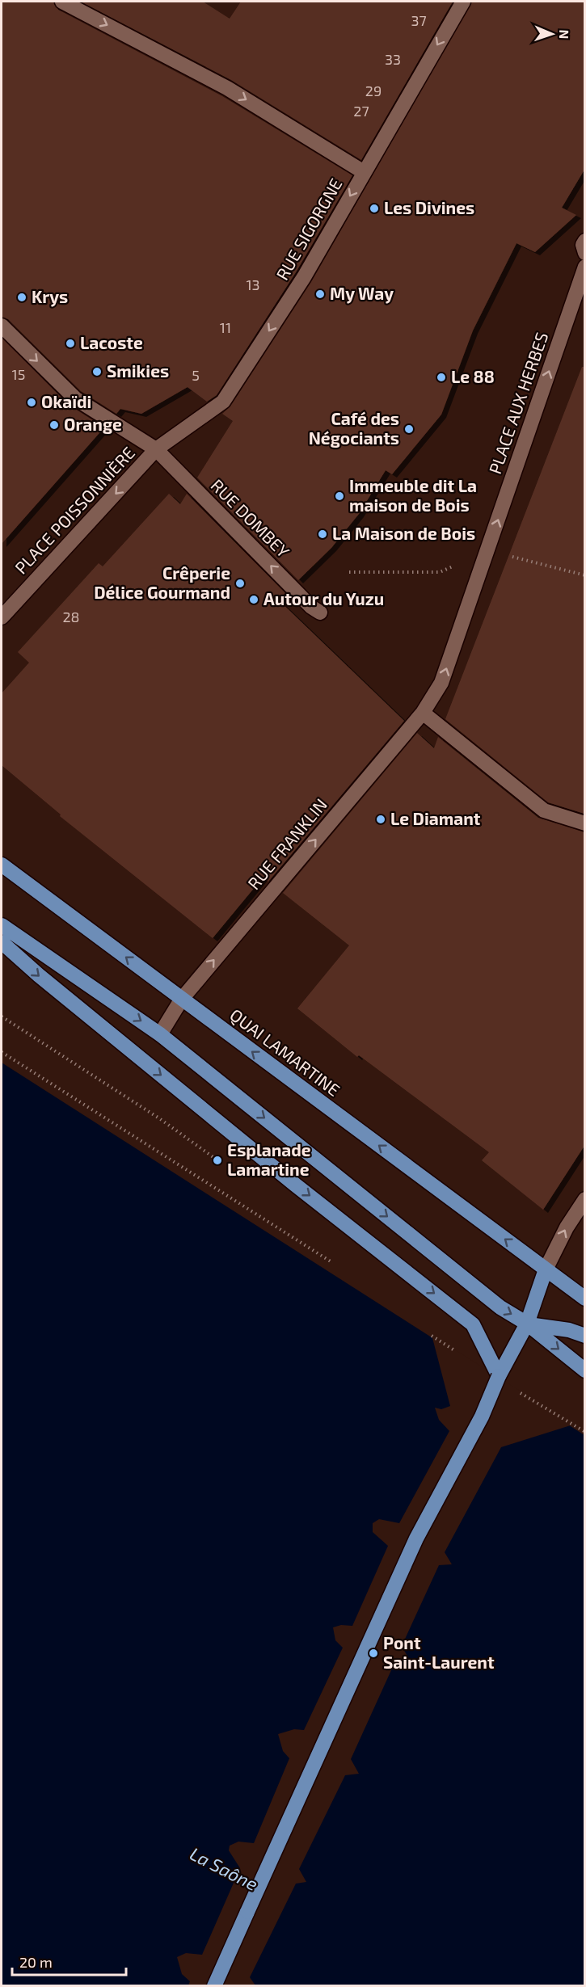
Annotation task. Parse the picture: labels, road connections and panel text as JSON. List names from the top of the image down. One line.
{"streets":{"main road":["QUAI LAMARTINE"],"street":["RUE SIGORGNE","PLACE AUX HERBES","PLACE POISSONNIÈRE","RUE DOMBEY","RUE FRANKLIN"]},"crossings":[["RUE SIGORGNE","PLACE POISSONNIÈRE"],["RUE SIGORGNE","RUE DOMBEY"],["PLACE AUX HERBES","RUE FRANKLIN"],["PLACE POISSONNIÈRE","RUE DOMBEY"],["RUE FRANKLIN","QUAI LAMARTINE"]],"one_way":["RUE SIGORGNE","PLACE AUX HERBES","PLACE POISSONNIÈRE","RUE FRANKLIN"],"water":["La Saône"],"places":["Les Divines","My Way","Krys","Lacoste","Smikies","Le 88","Okaïdi","Orange","Café des Négociants","Immeuble dit La maison de Bois","La Maison de Bois","Crêperie Délice Gourmand","Autour du Yuzu","Le Diamant","Esplanade Lamartine","Pont Saint-Laurent"],"house_numbers":["37","33","29","27","13","11","15","5","28"],"scale_bar":"20 m","north":"right"}
